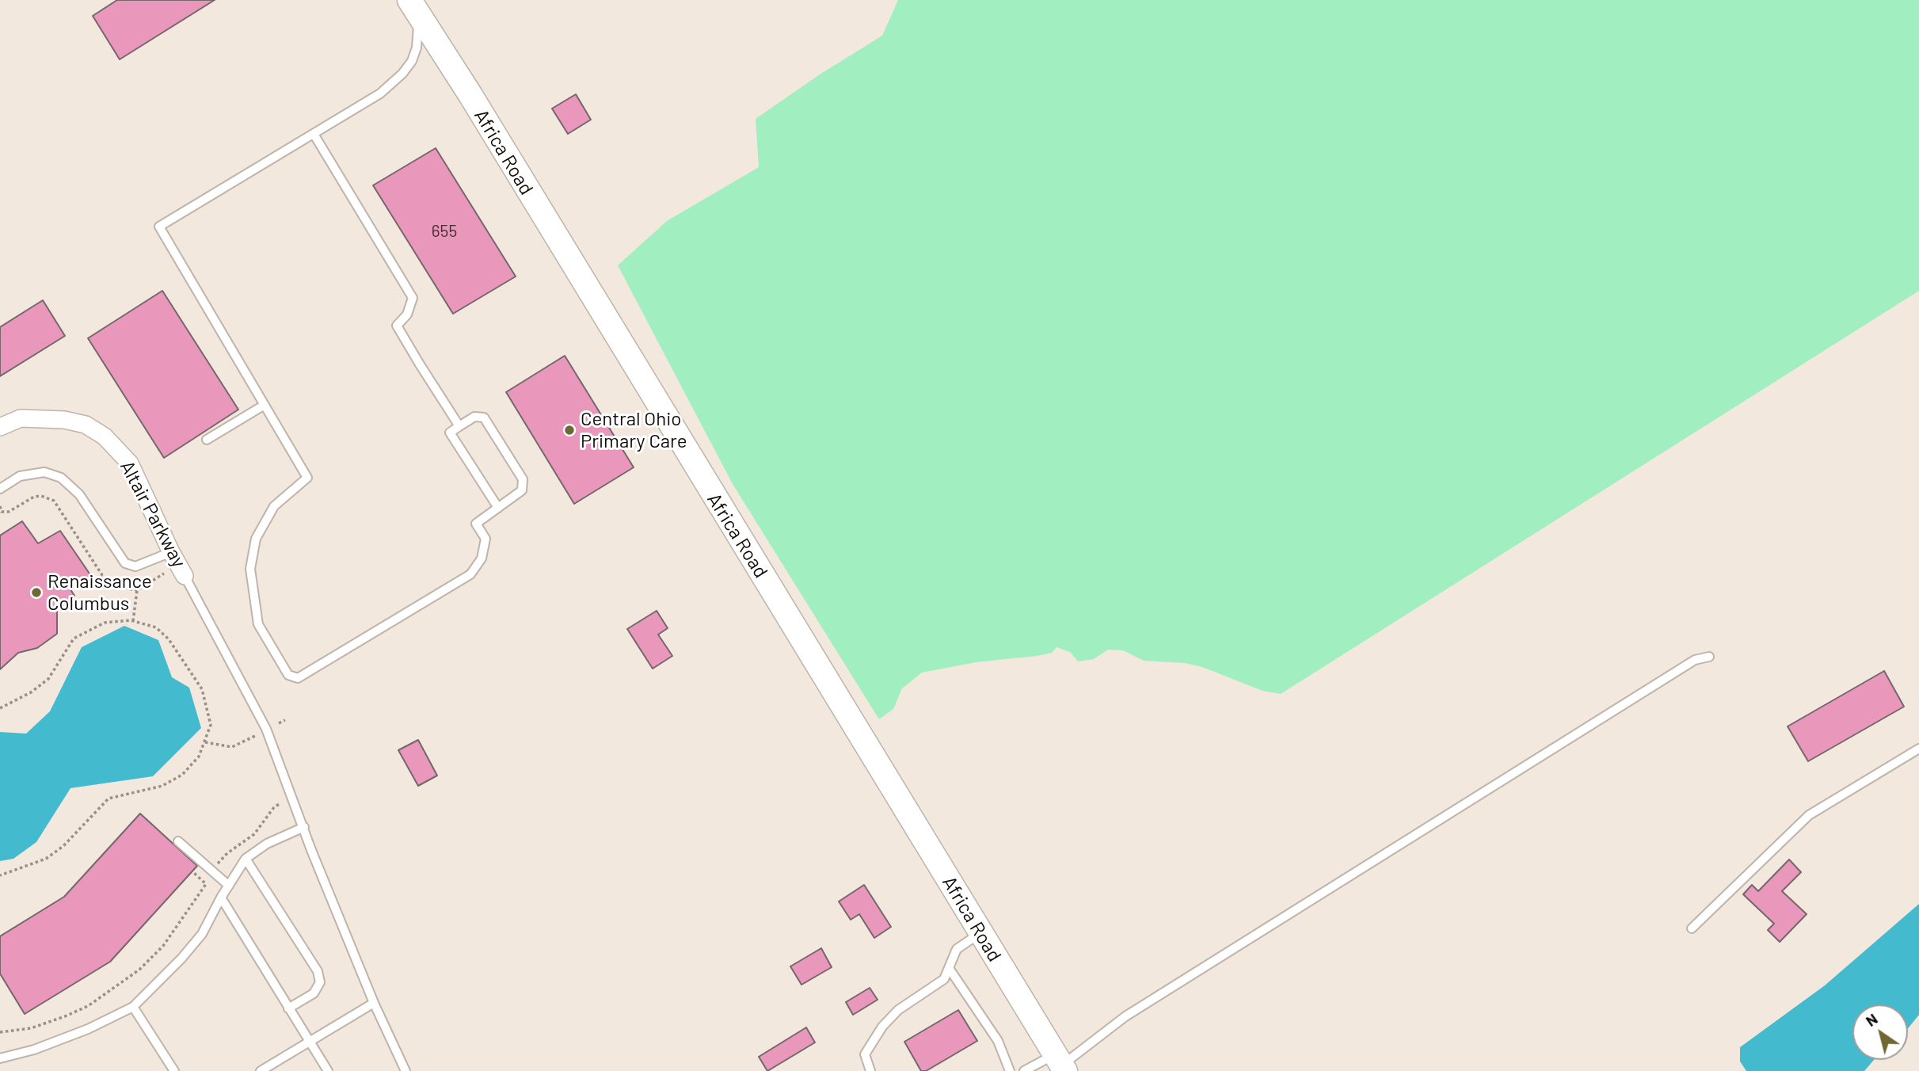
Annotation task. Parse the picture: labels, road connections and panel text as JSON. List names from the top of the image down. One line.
{"streets":{"street":["Africa Road","Altair Parkway"]},"places":["Central Ohio Primary Care","Renaissance Columbus"],"house_numbers":["655"],"north":"top left"}
